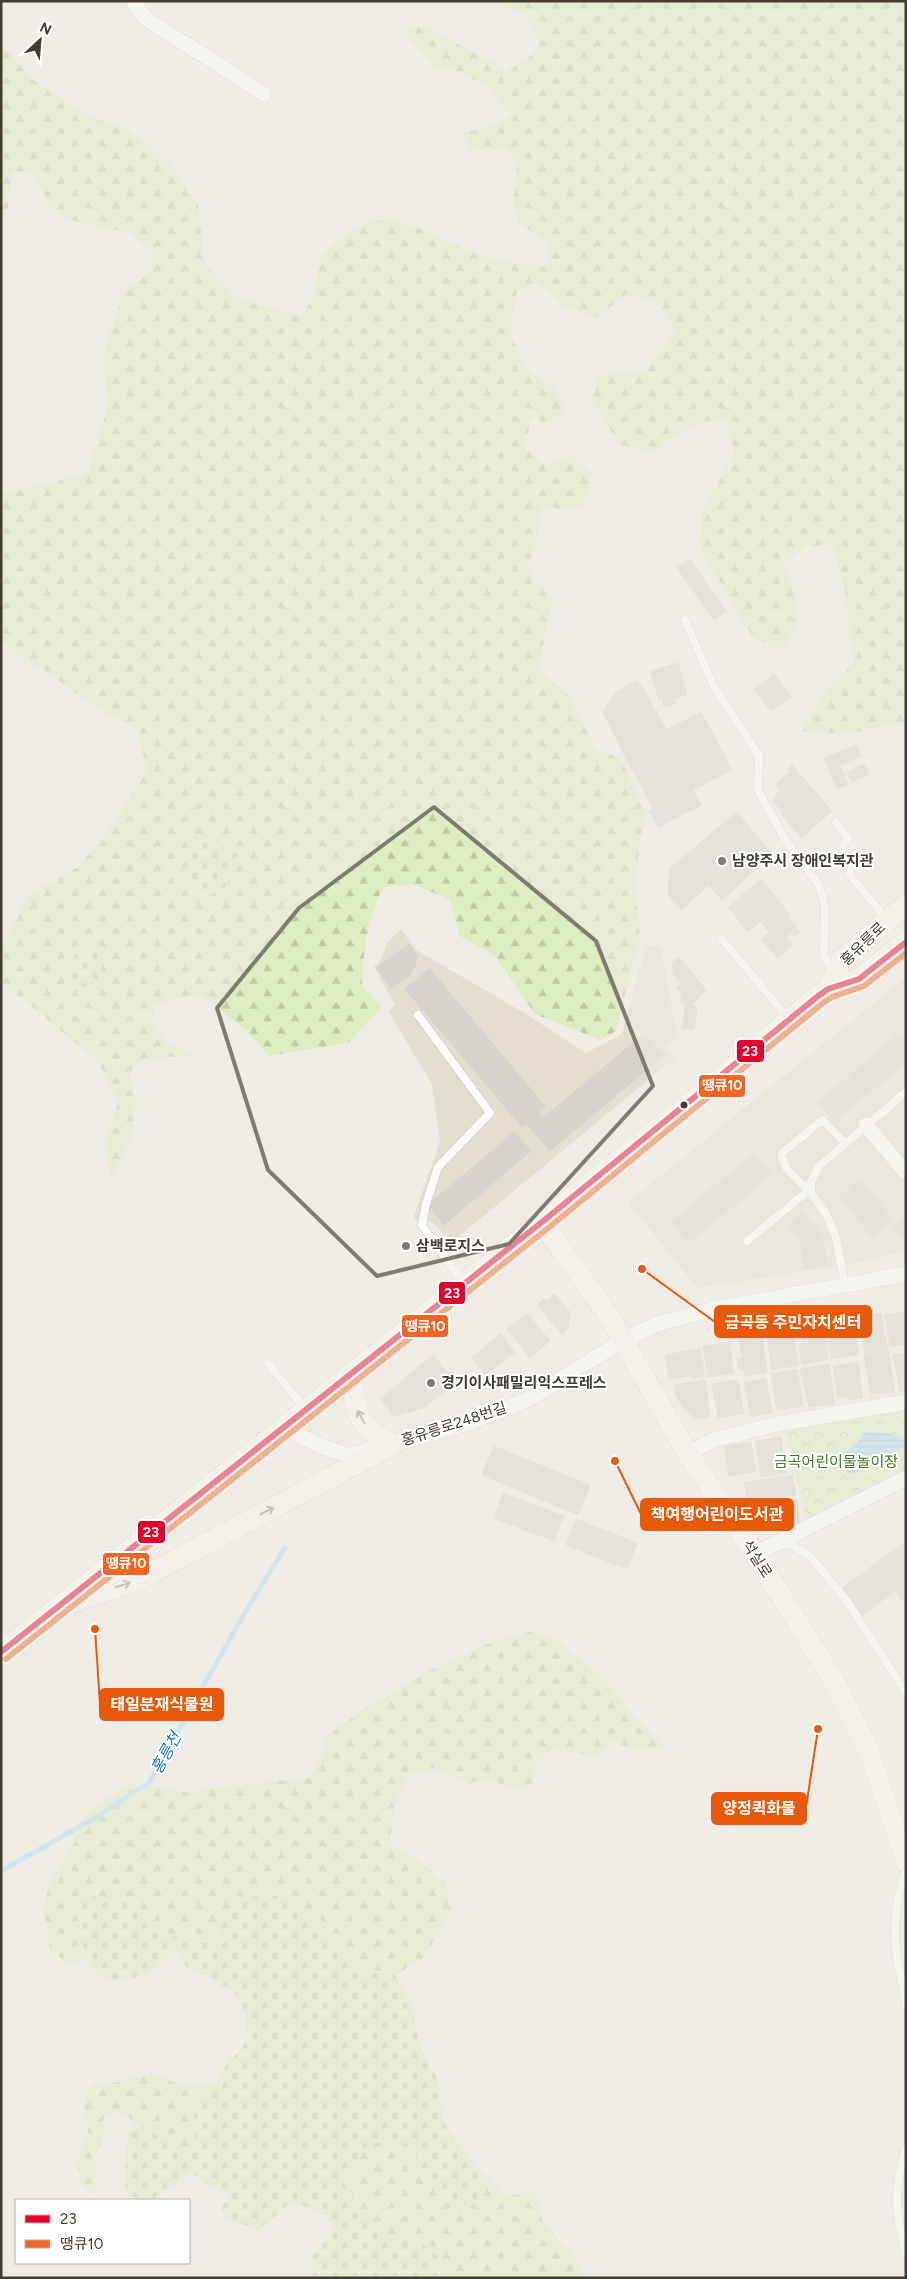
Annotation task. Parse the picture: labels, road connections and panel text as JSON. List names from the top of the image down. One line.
{"streets":{"street":["홍유릉로","홍유릉로248번길","석실로"]},"crossings":[["홍유릉로","홍유릉로248번길"],["홍유릉로","석실로"],["홍유릉로248번길","석실로"]],"water":["홍릉천"],"parks":["금곡어린이물놀이장"],"places":["남양주시 장애인복지관","삼백로지스","금곡동 주민자치센터","경기이사패밀리익스프레스","책여행어린이도서관","태일분재식물원","양정퀵화물"],"lines":["transit line 23","transit line 땡큐10"],"legend":["23","땡큐10"],"north":"top right"}
